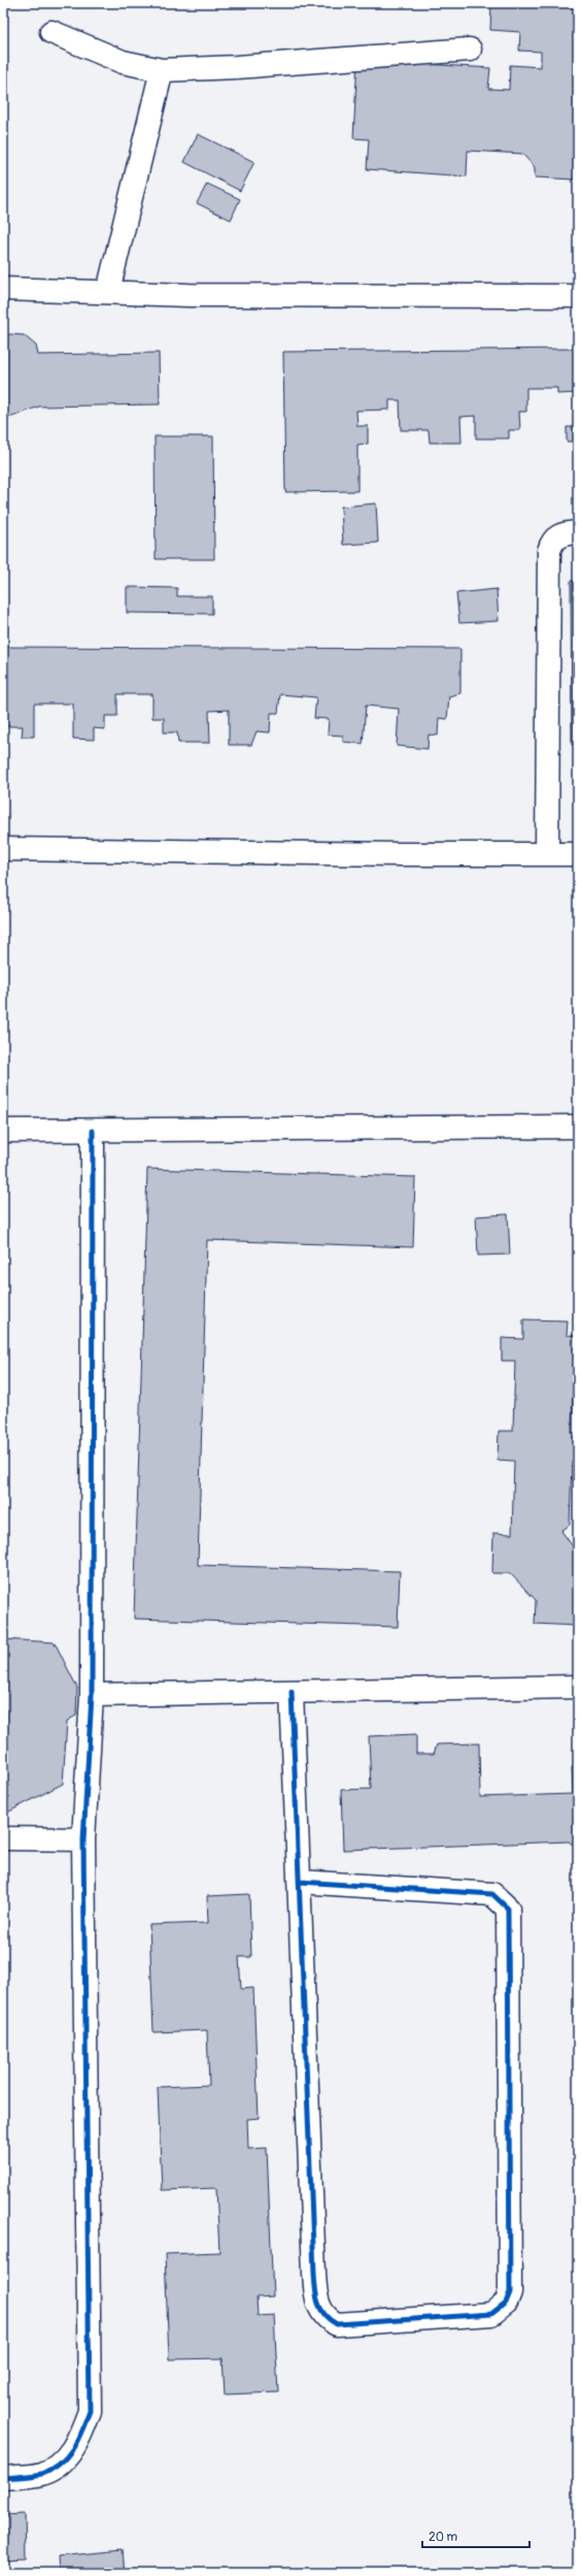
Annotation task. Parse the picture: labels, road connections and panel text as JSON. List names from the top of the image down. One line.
{"scale_bar":"20 m"}
